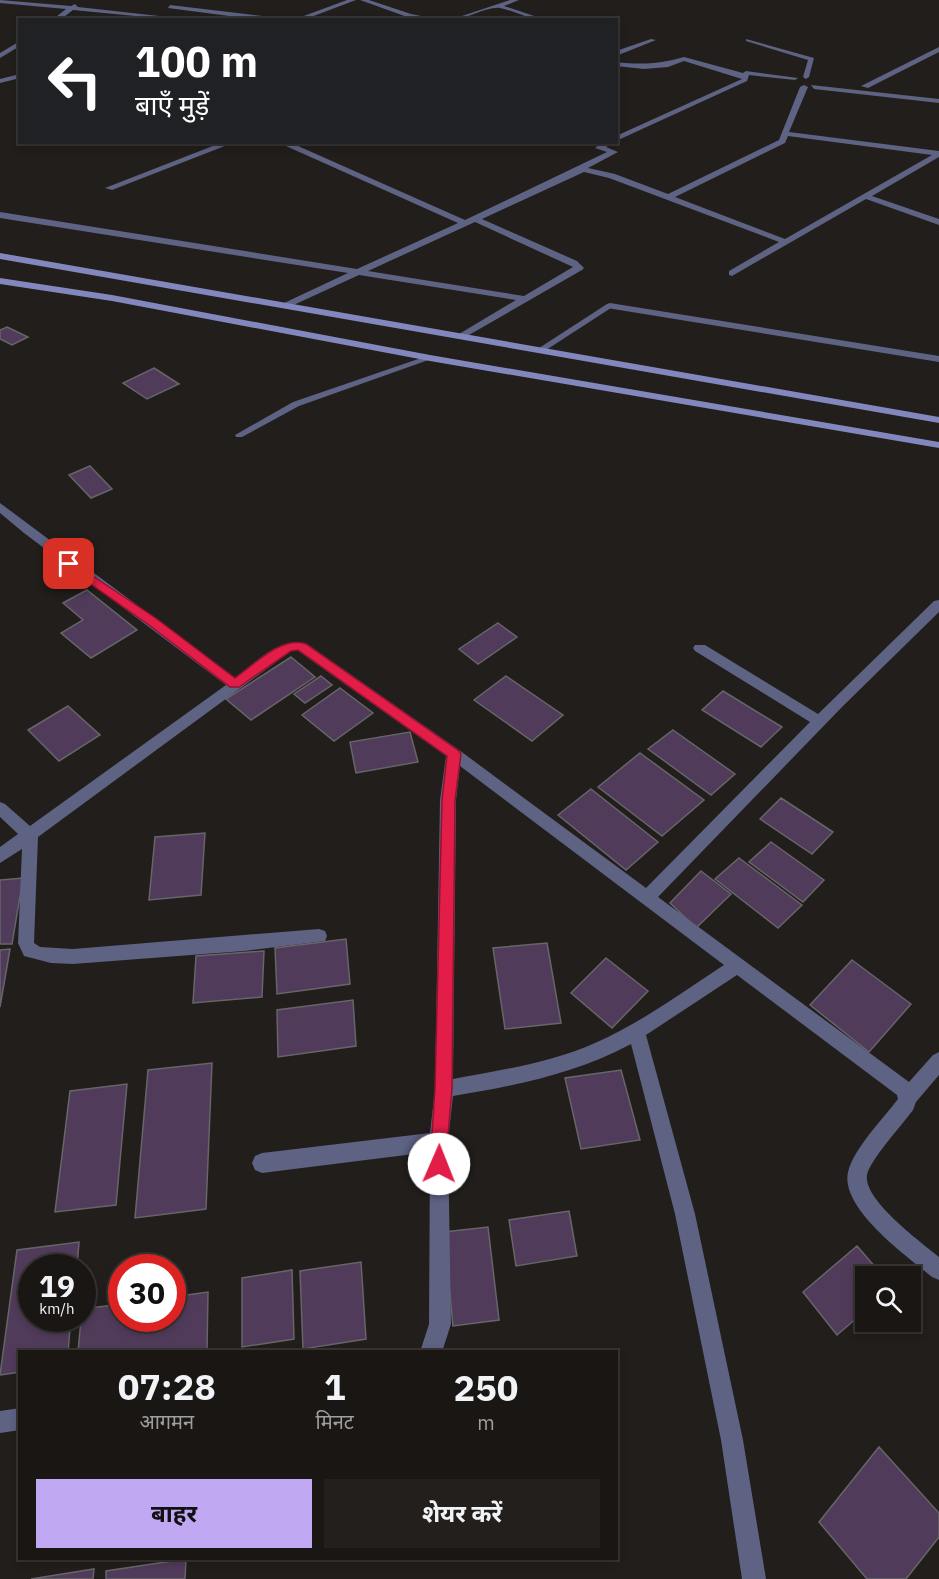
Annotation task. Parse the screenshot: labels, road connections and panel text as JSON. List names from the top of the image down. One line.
{"page":{"turn":["100 m","बाएँ मुड़ें"],"speed":"19 km/h","limit":"30","eta":["07:28","आगमन","1","मिनट","250","m"],"buttons":["बाहर","शेयर करें"]}}
